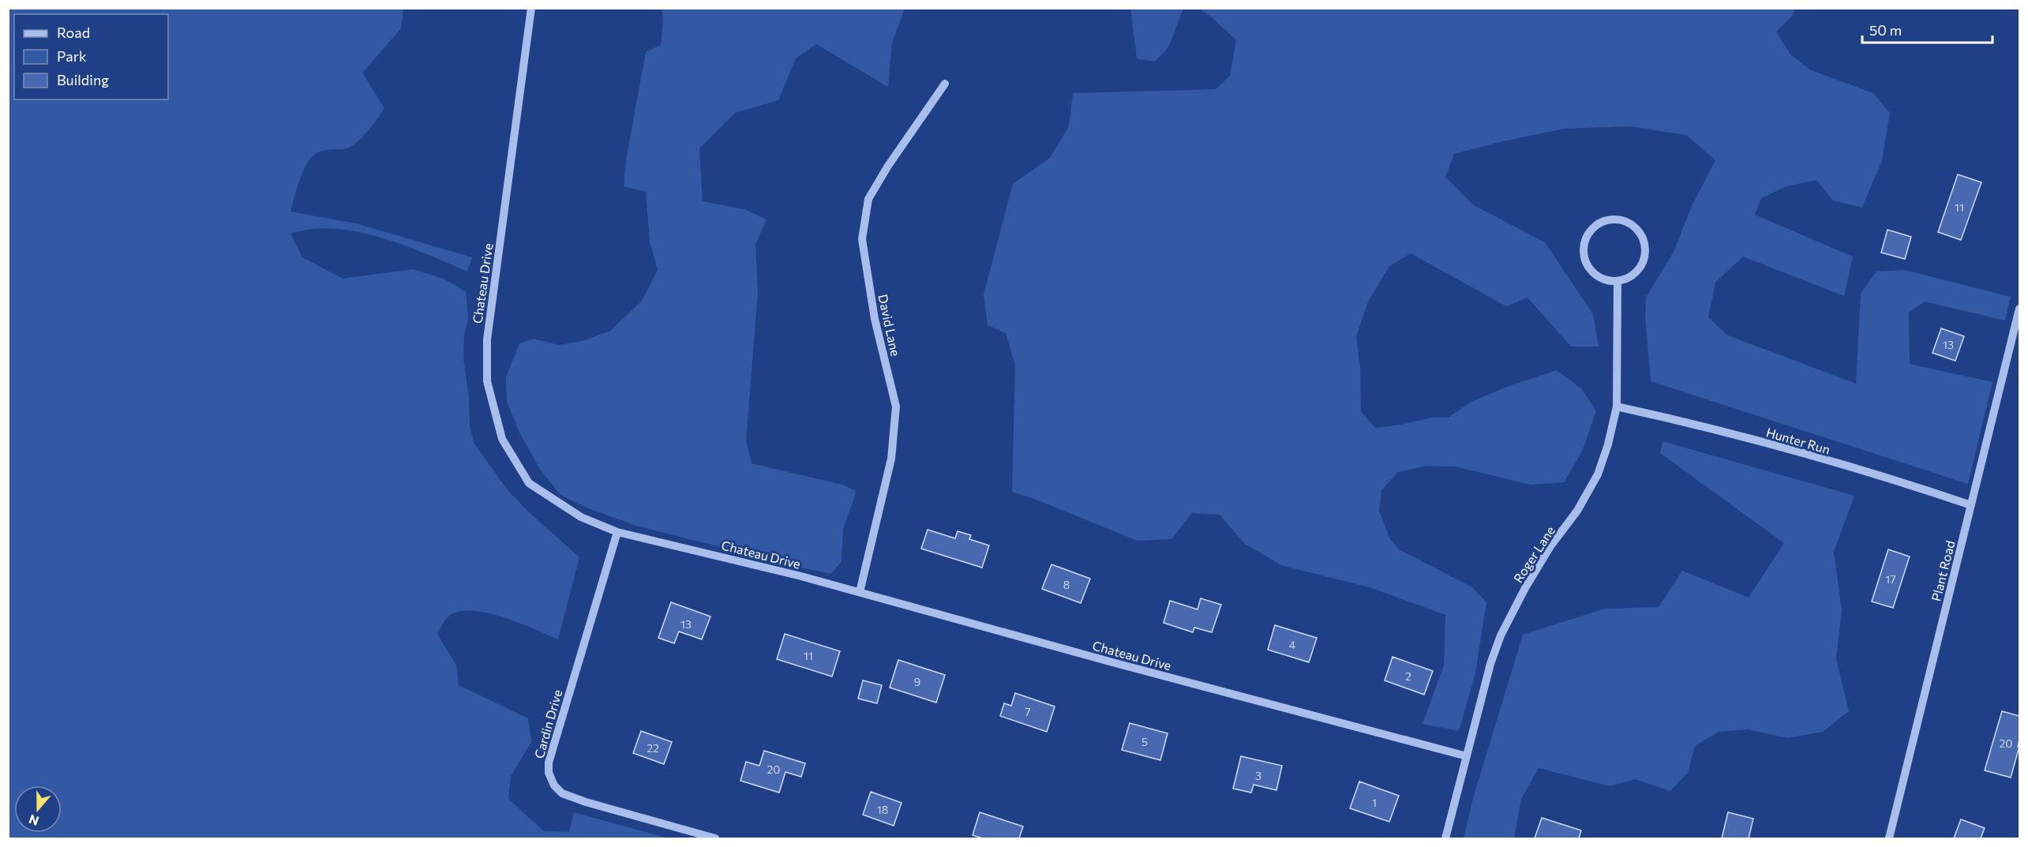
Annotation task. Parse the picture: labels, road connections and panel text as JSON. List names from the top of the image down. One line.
{"streets":{"street":["Chateau Drive","David Lane","Hunter Run","Roger Lane","Plant Road","Cardin Drive"]},"crossings":[["Chateau Drive","David Lane"],["Chateau Drive","Roger Lane"],["Chateau Drive","Cardin Drive"],["Hunter Run","Roger Lane"],["Hunter Run","Plant Road"]],"house_numbers":["11","13","17","8","13","4","11","2","9","7","5","20","22","20","3","1","18"],"legend":["Road","Park","Building"],"scale_bar":"50 m","north":"bottom"}
